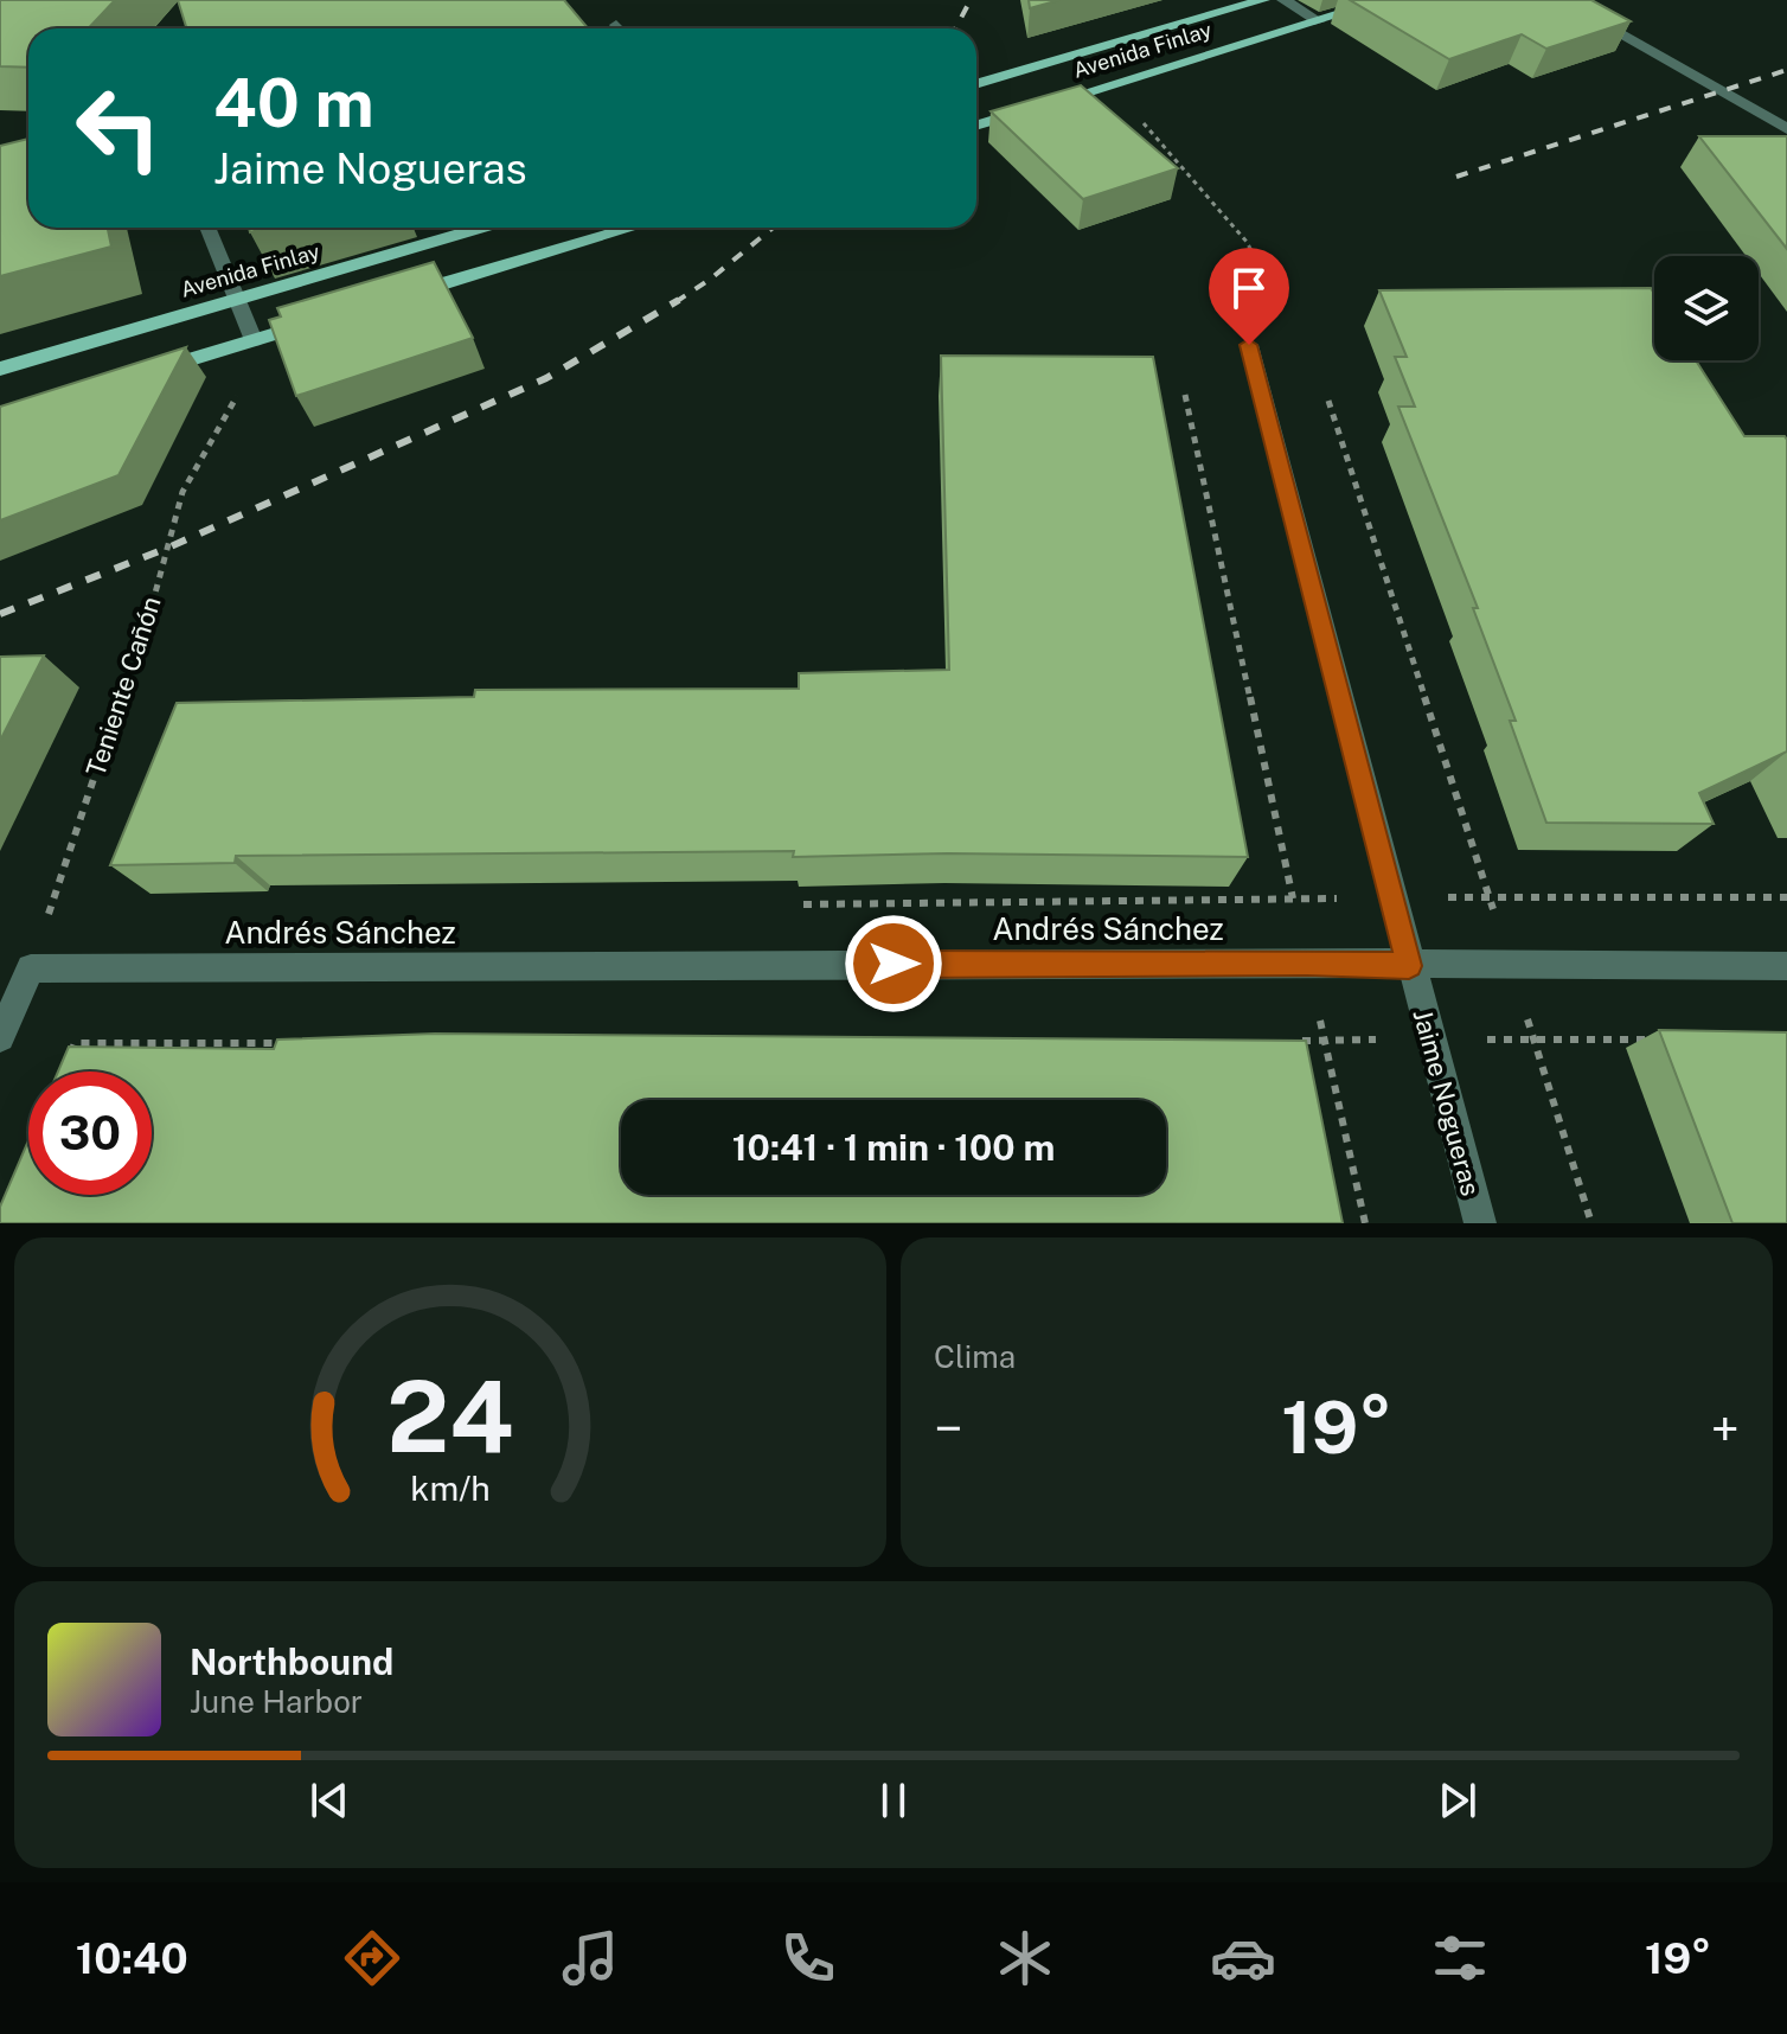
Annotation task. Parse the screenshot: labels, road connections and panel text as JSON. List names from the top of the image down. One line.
{"streets":{"main road":["Avenida Finlay"],"street":["Andrés Sánchez","Jaime Nogueras"],"path":["Teniente Cañón"]},"crossings":[["Teniente Cañón","Andrés Sánchez"],["Andrés Sánchez","Jaime Nogueras"]],"page":{"turn":["40 m","Jaime Nogueras"],"limit":"30","trip":"10:41 · 1 min · 100 m","tile":"Clima","heat":["−","19°","+"],"song":["Northbound","June Harbor"],"tabs":["10:40","19°"],"gauge":["24","km/h"]}}
